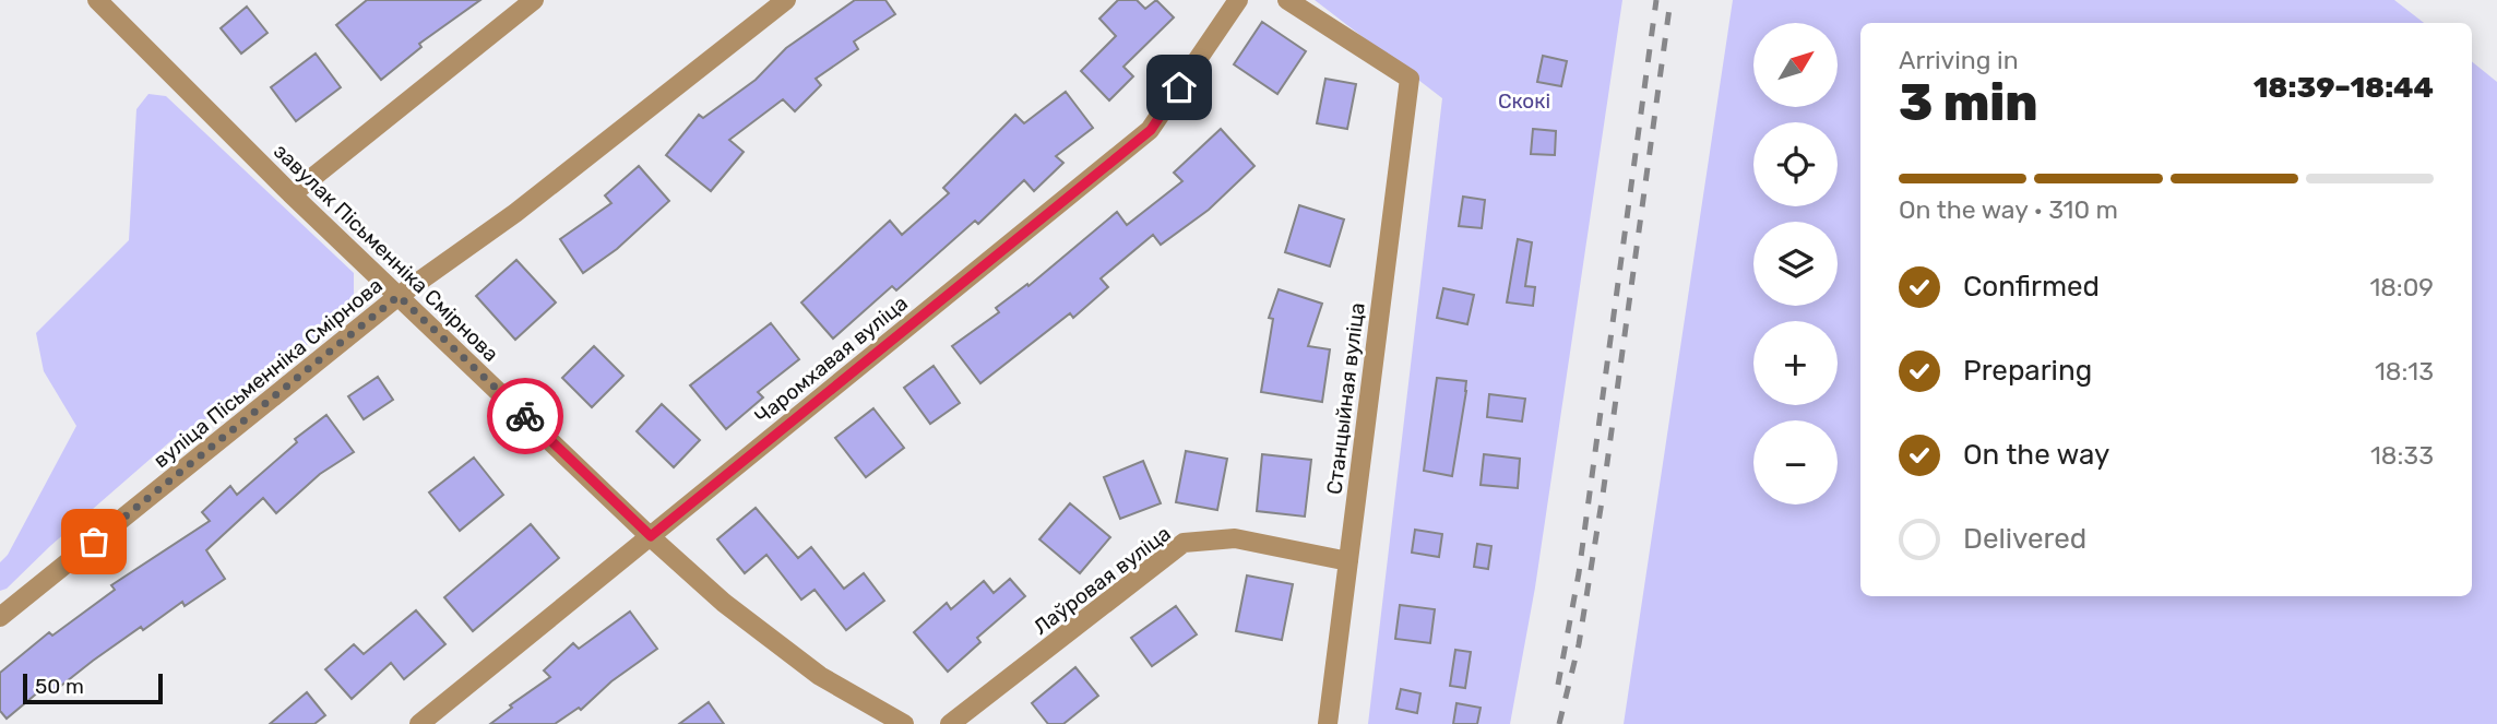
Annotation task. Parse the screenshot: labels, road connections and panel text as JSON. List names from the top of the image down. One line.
{"streets":{"street":["завулак Пісьменніка Смірнова","Чаромхавая вуліца","вуліца Пісьменніка Смірнова","Станцыйная вуліца","Лаўровая вуліца"]},"crossings":[["завулак Пісьменніка Смірнова","Чаромхавая вуліца"],["завулак Пісьменніка Смірнова","вуліца Пісьменніка Смірнова"],["Станцыйная вуліца","Лаўровая вуліца"]],"parks":["Скокі"],"scale_bar":"50 m","north":"top right","page":{"map_buttons":["+","−"],"heading":["3 min","Arriving in","18:39–18:44"],"bar":"On the way · 310 m","list":[["Confirmed","18:09"],["Preparing","18:13"],["On the way","18:33"],"Delivered"],"scale":"50 m"}}
